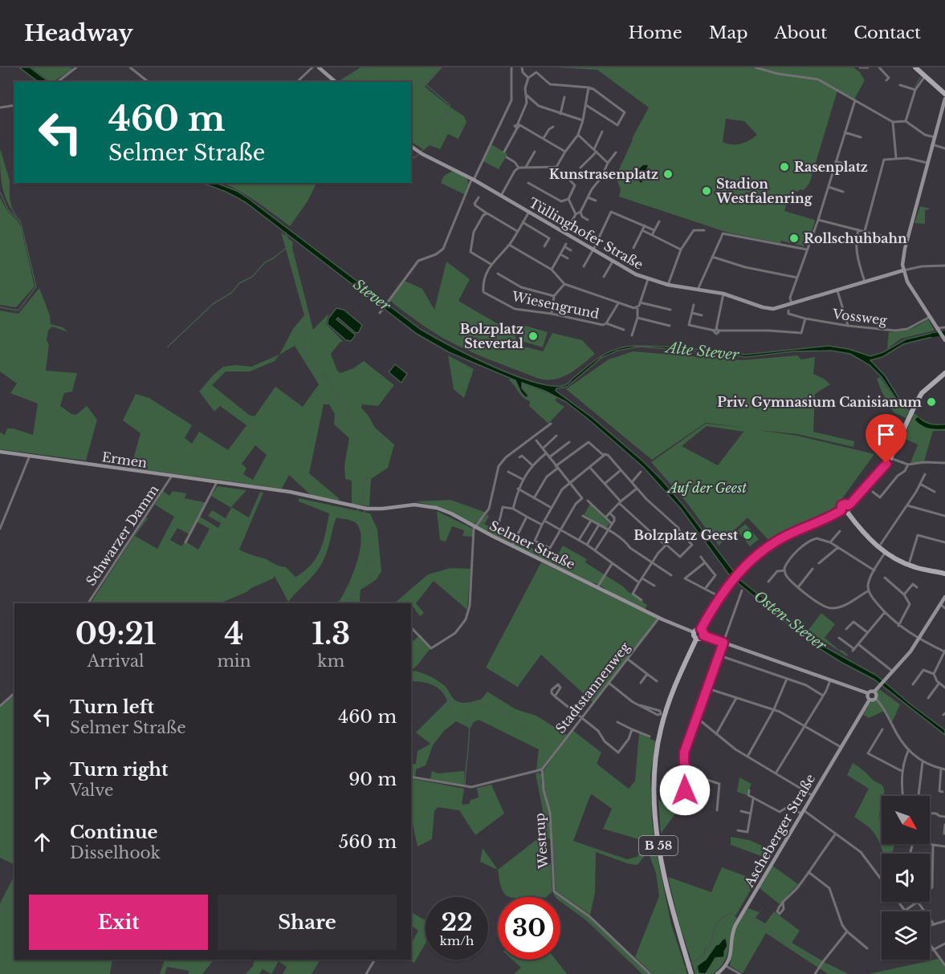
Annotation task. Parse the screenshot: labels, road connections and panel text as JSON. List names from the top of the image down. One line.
{"streets":{"main road":["Tüllinghofer Straße","Ermen","Selmer Straße","Ascheberger Straße","B 58"],"street":["Wiesengrund","Vossweg","Schwarzer Damm","Stadtstannenweg","Westrup"]},"crossings":[["Tüllinghofer Straße","Wiesengrund"],["Ermen","Schwarzer Damm"],["Ermen","Selmer Straße"],["Selmer Straße","Stadtstannenweg"],["Selmer Straße","B 58"],["Stadtstannenweg","Westrup"]],"water":["Stever","Alte Stever","Osten-Stever"],"parks":["Auf der Geest"],"places":["Rasenplatz","Kunstrasenplatz","Stadion Westfalenring","Rollschuhbahn","Bolzplatz Stevertal","Priv. Gymnasium Canisianum","Bolzplatz Geest"],"north":"bottom right","page":{"header":"Headway","nav":["Home","Map","About","Contact"],"turn":["460 m","Selmer Straße"],"eta":["09:21","Arrival","4","min","1.3","km"],"list":[{"name":"Turn left","note":"Selmer Straße","value":"460 m"},{"name":"Turn right","note":"Valve","value":"90 m"},{"name":"Continue","note":"Disselhook","value":"560 m"}],"buttons":["Exit","Share"],"speed":"22 km/h","limit":"30"}}
